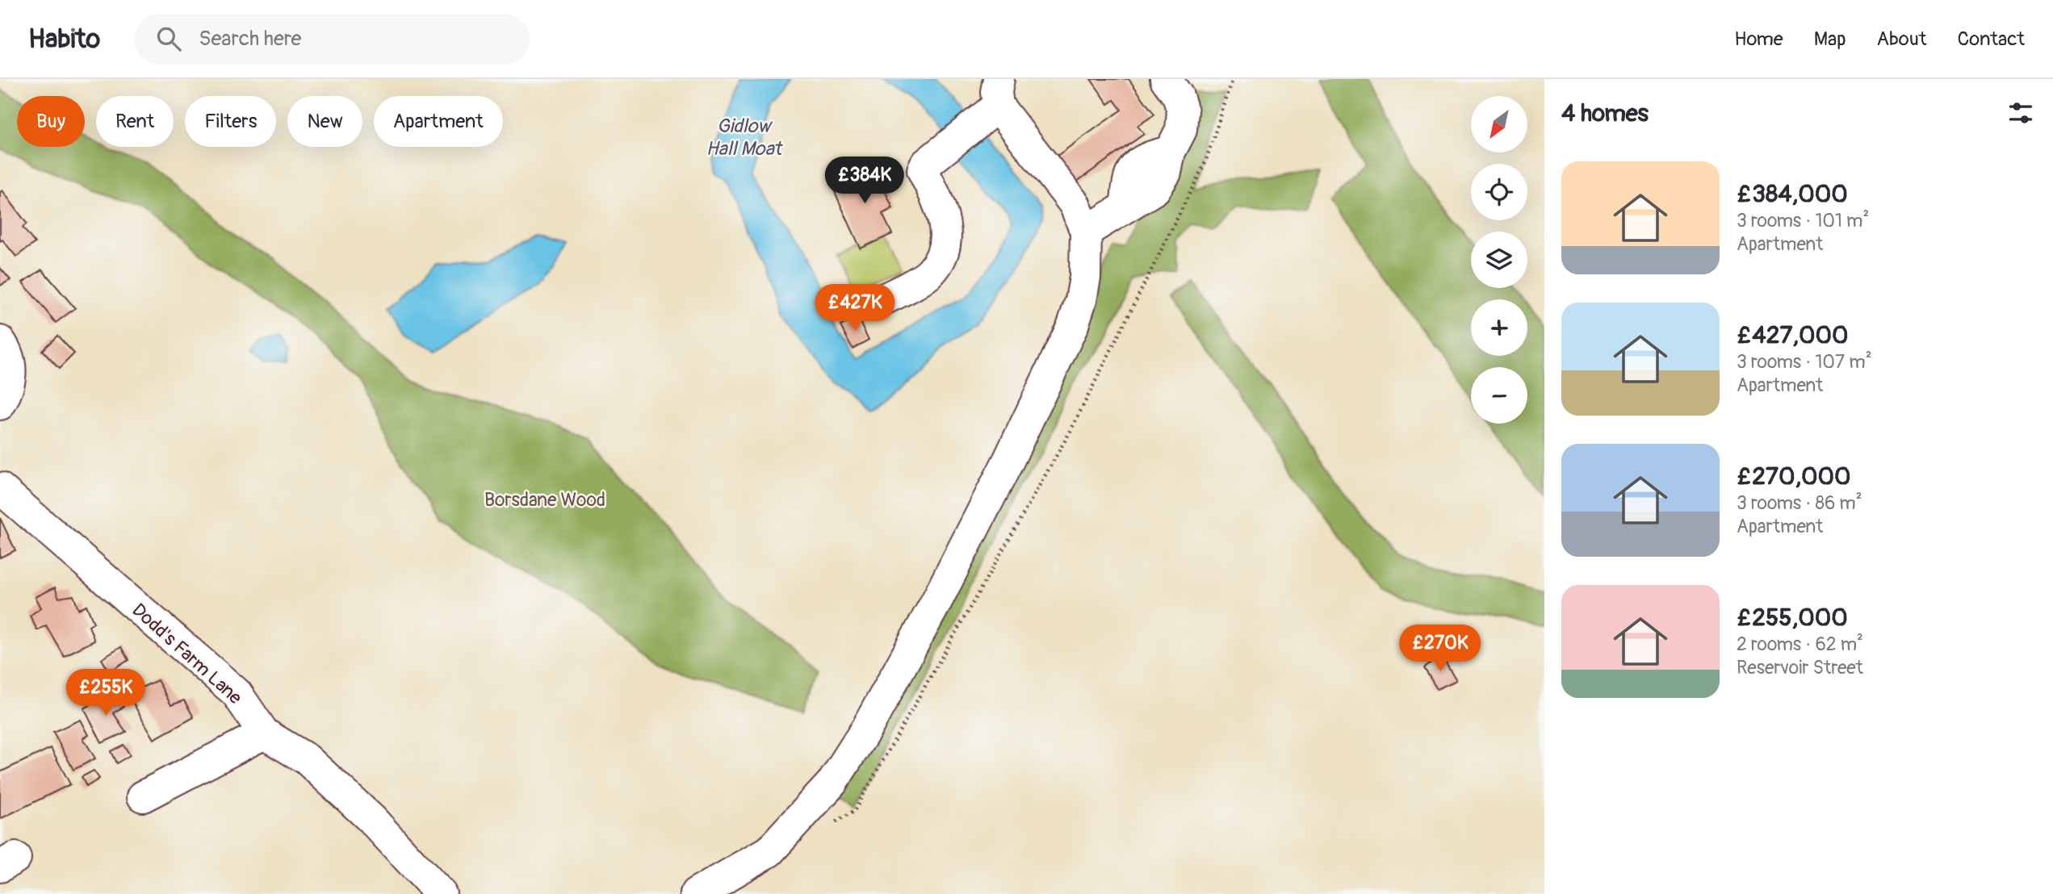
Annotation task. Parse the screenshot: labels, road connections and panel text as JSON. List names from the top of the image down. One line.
{"streets":{"lane":["Dodd's Farm Lane"]},"water":["Gidlow Hall Moat"],"parks":["Borsdane Wood"],"north":"bottom left","page":{"header":"Habito","search":"Search here","nav":["Home","Map","About","Contact"],"heading":"4 homes","map_buttons":["+","−"],"chip":["Buy","Rent","Filters","New","Apartment"],"list":[{"name":"£384,000","note":"3 rooms · 101 m² · Apartment"},{"name":"£427,000","note":"3 rooms · 107 m² · Apartment"},{"name":"£270,000","note":"3 rooms · 86 m² · Apartment"},{"name":"£255,000","note":"2 rooms · 62 m² · Reservoir Street"}],"price":["£384K","£427K","£270K","£255K"]}}
